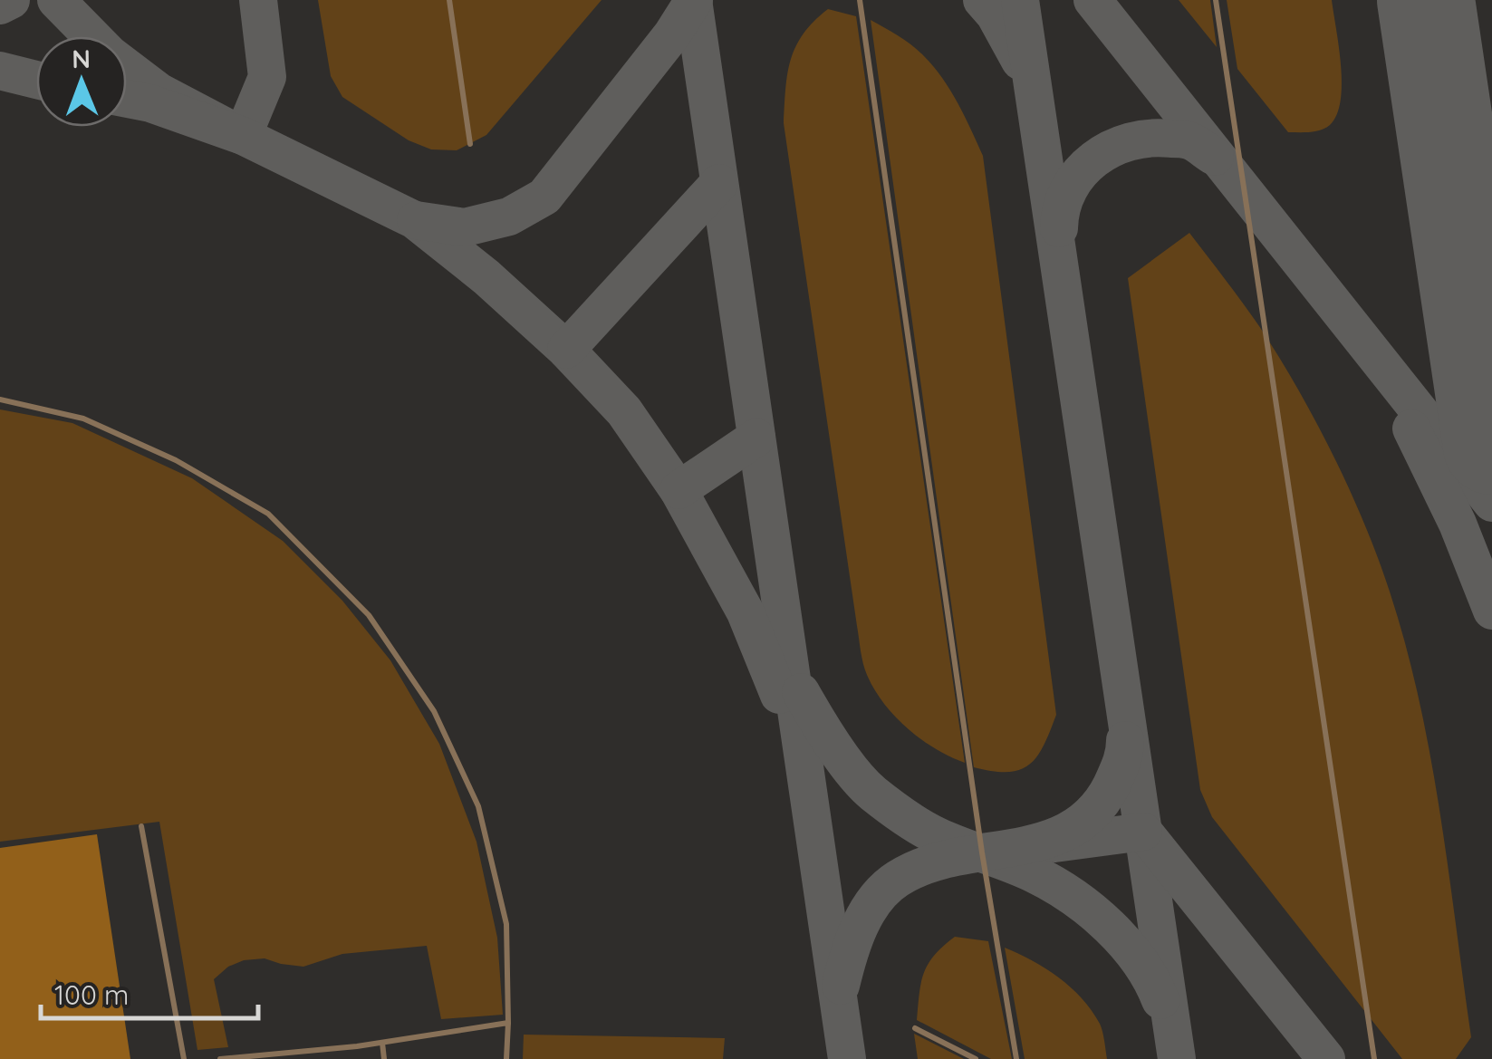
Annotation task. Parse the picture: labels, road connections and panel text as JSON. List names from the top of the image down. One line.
{"scale_bar":"100 m","north":"top"}
